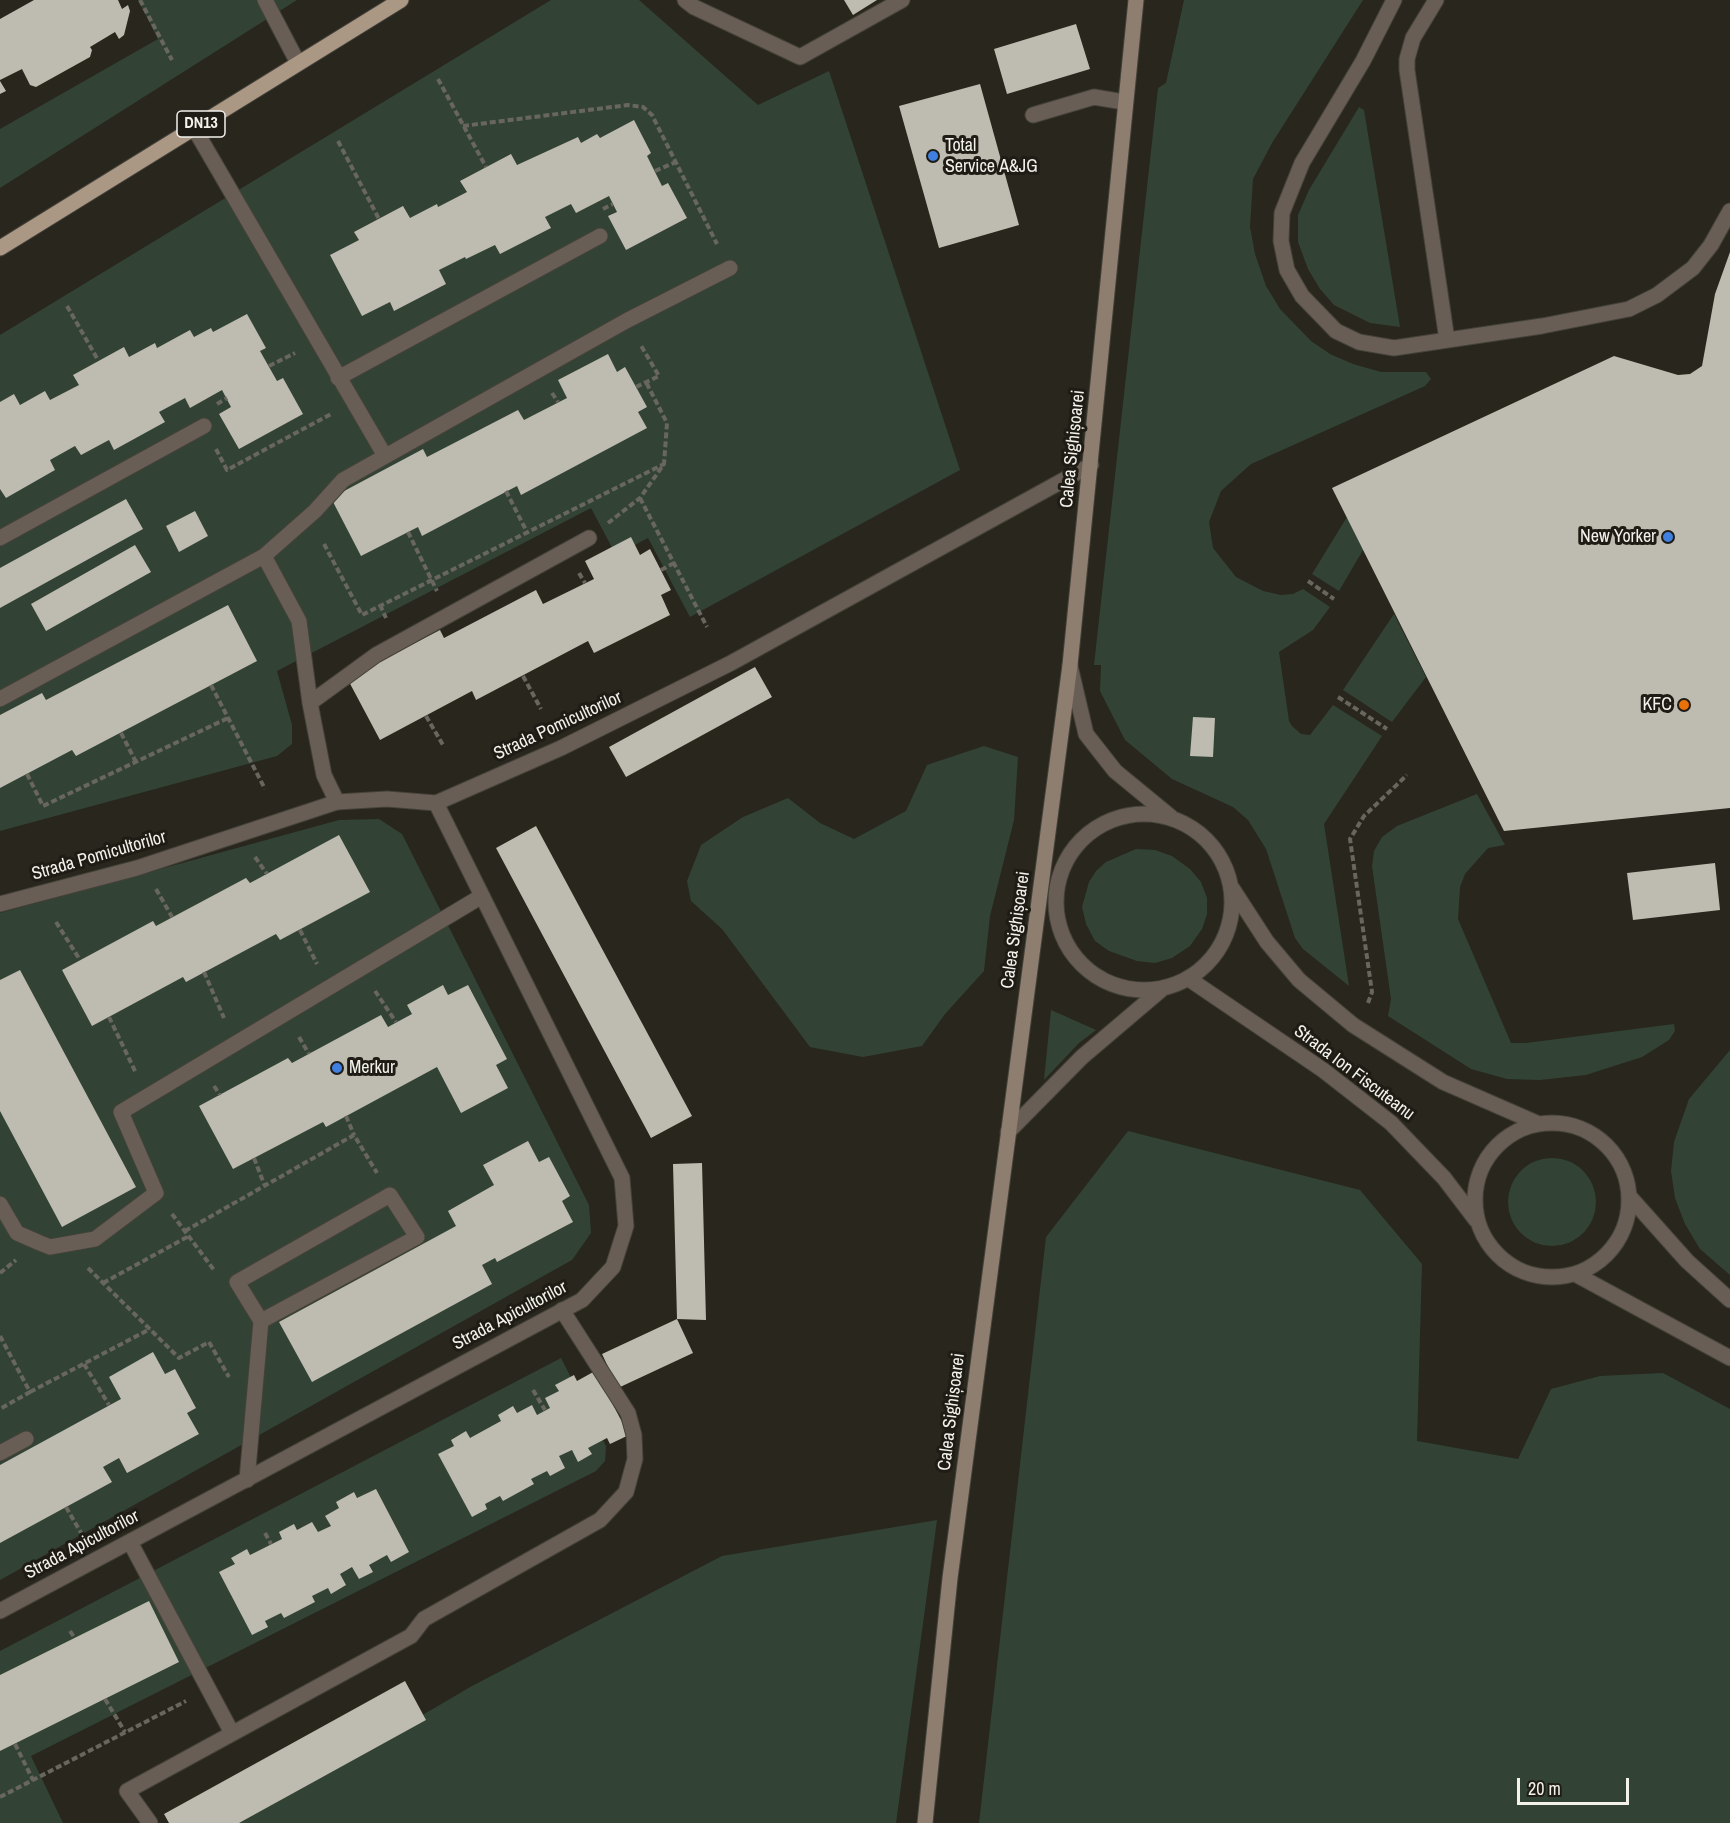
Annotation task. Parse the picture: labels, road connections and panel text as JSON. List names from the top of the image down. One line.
{"streets":{"main road":["DN13","Calea Sighișoarei"],"street":["Strada Pomicultorilor","Strada Ion Fiscuteanu","Strada Apicultorilor"]},"crossings":[["Calea Sighișoarei","Strada Pomicultorilor"],["Strada Pomicultorilor","Strada Apicultorilor"]],"places":["Total Service A&JG","New Yorker","KFC","Merkur"],"scale_bar":"20 m"}
